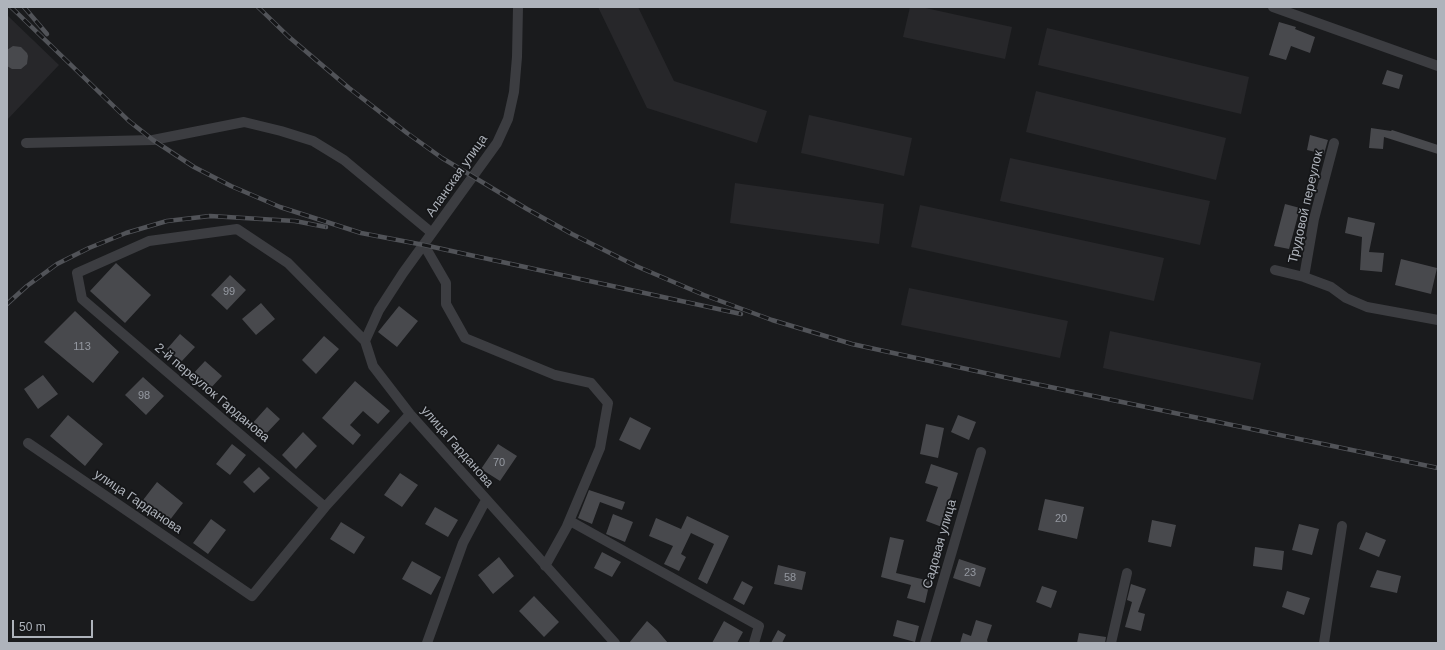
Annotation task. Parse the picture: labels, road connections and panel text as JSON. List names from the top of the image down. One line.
{"streets":{"street":["Аланская улица","Трудовой переулок","2-й переулок Гарданова","улица Гарданова","Садовая улица"]},"crossings":[["Аланская улица","улица Гарданова"],["2-й переулок Гарданова","улица Гарданова"]],"house_numbers":["99","113","98","70","20","23","58"],"scale_bar":"50 m"}
